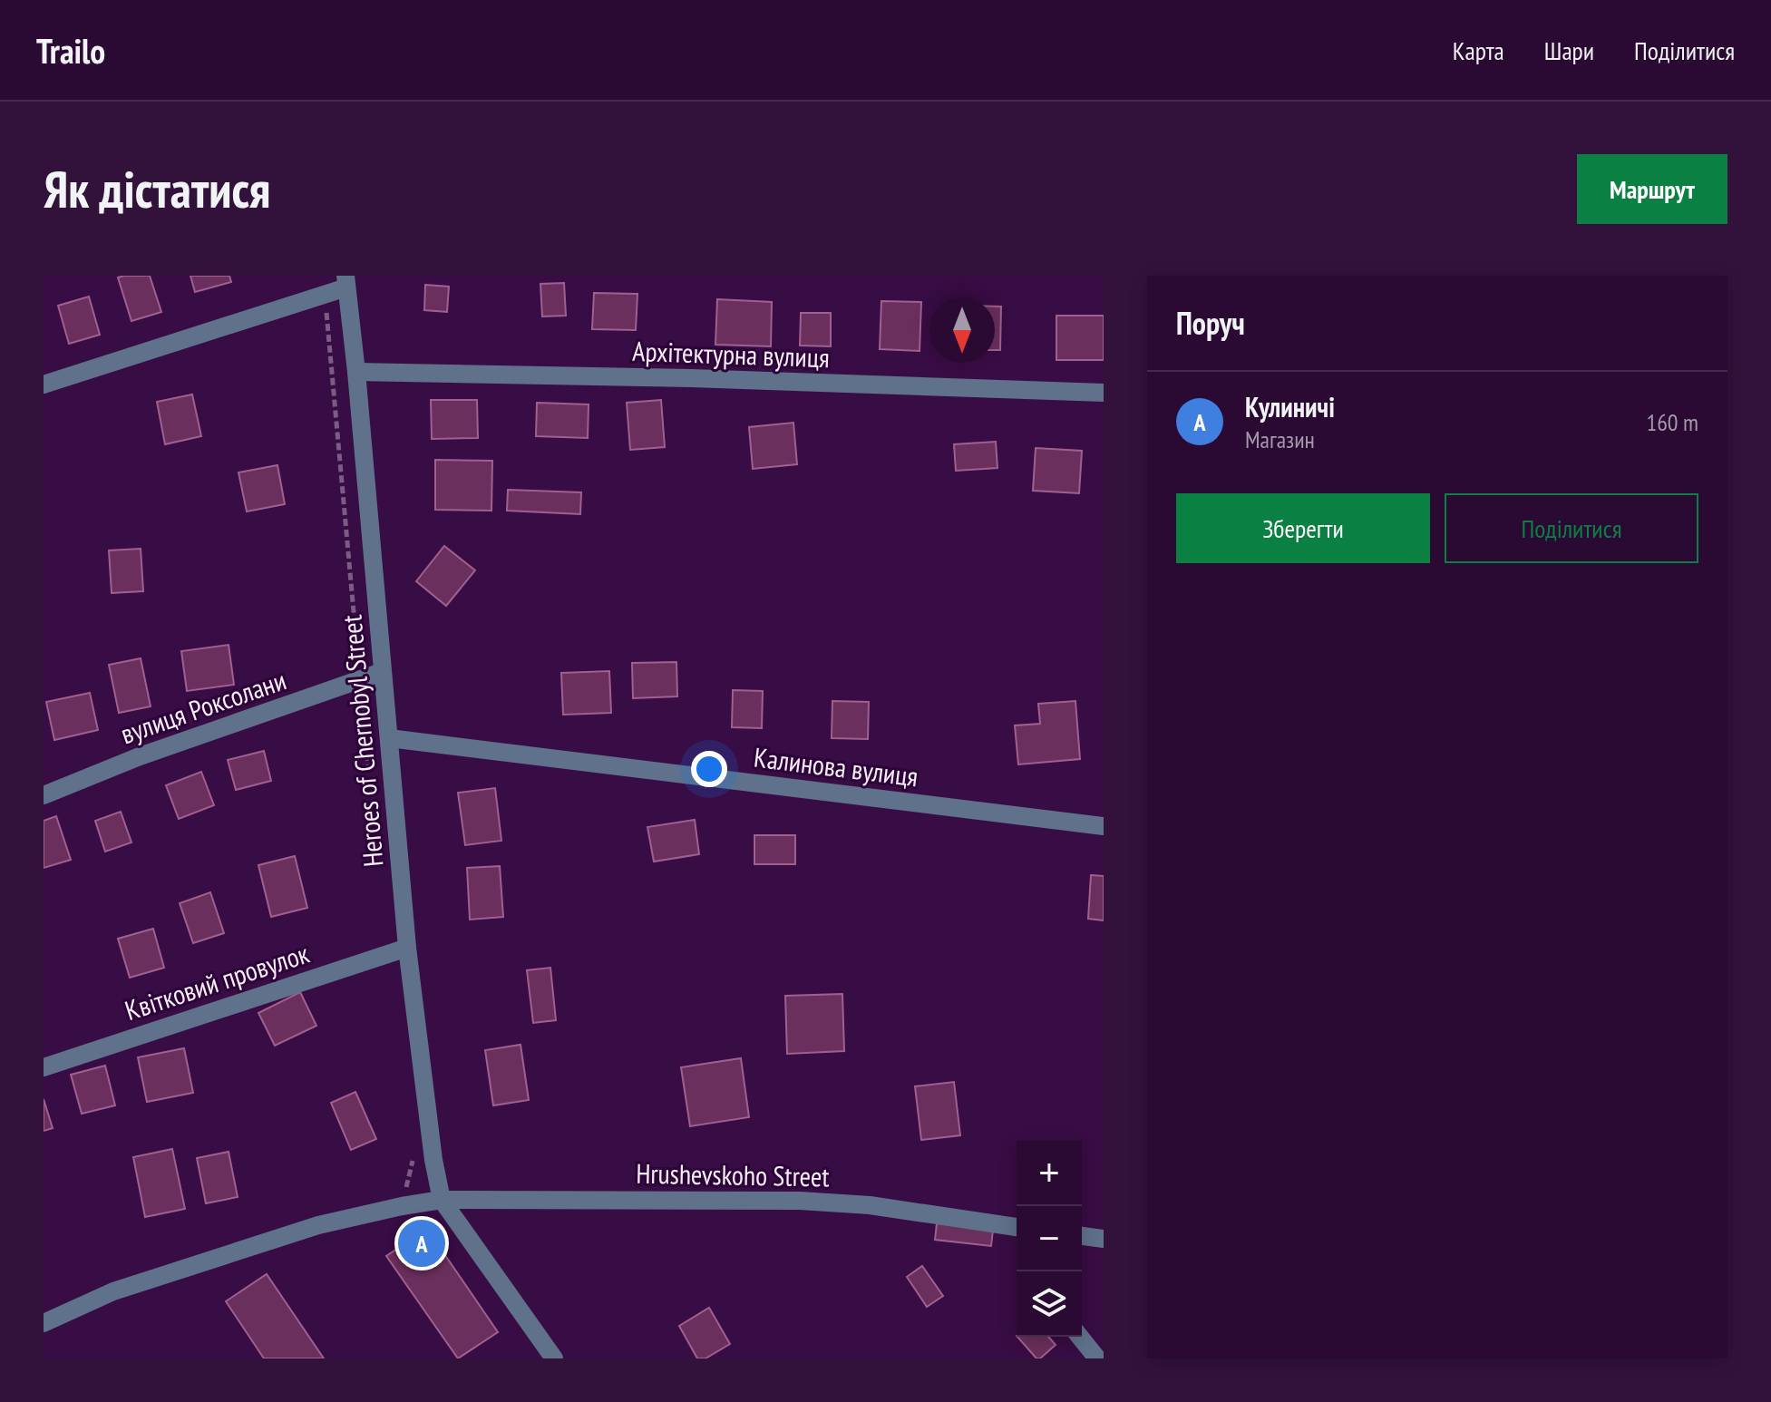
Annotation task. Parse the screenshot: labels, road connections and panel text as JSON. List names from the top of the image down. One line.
{"streets":{"street":["Архітектурна вулиця","вулиця Роксолани","Heroes of Chernobyl Street","Калинова вулиця","Квітковий провулок","Hrushevskoho Street"]},"crossings":[["Архітектурна вулиця","Heroes of Chernobyl Street"],["вулиця Роксолани","Heroes of Chernobyl Street"],["Heroes of Chernobyl Street","Калинова вулиця"],["Heroes of Chernobyl Street","Квітковий провулок"],["Heroes of Chernobyl Street","Hrushevskoho Street"]],"north":"bottom","page":{"header":"Trailo","nav":["Карта","Шари","Поділитися"],"buttons":["Маршрут",["Зберегти","Поділитися"]],"title":"Як дістатися","heading":"Поруч","list":[{"mark":"A","name":"Кулиничі","note":"Магазин","value":"160 m"}],"map_buttons":["+","−"],"pins":"A"}}
